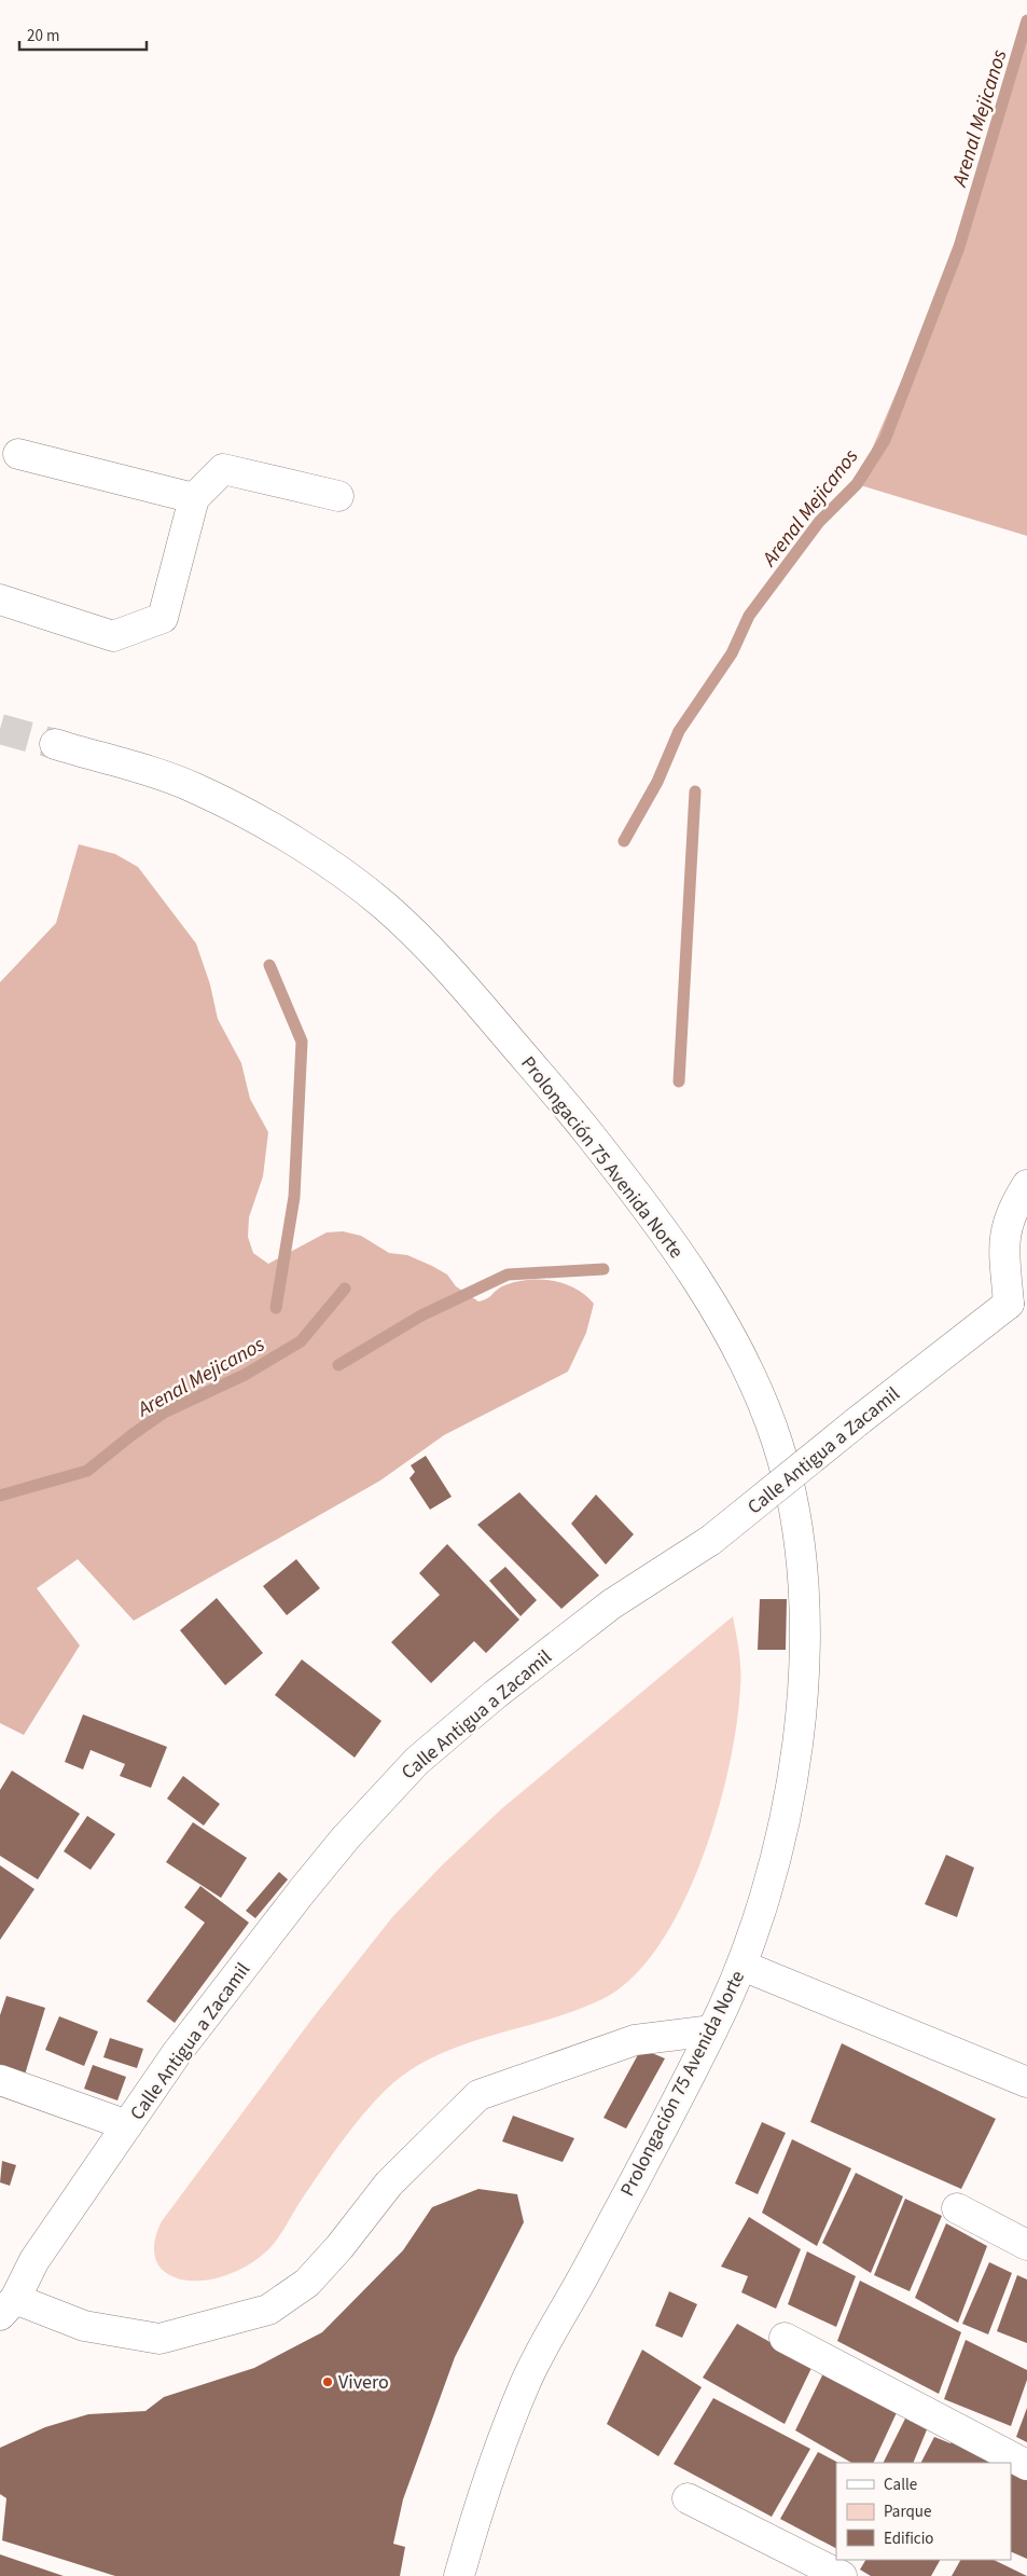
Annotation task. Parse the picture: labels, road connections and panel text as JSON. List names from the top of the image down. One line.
{"streets":{"street":["Prolongación 75 Avenida Norte","Calle Antigua a Zacamil"]},"water":["Arenal Mejicanos"],"places":["Vivero"],"legend":["Calle","Parque","Edificio"],"scale_bar":"20 m"}
